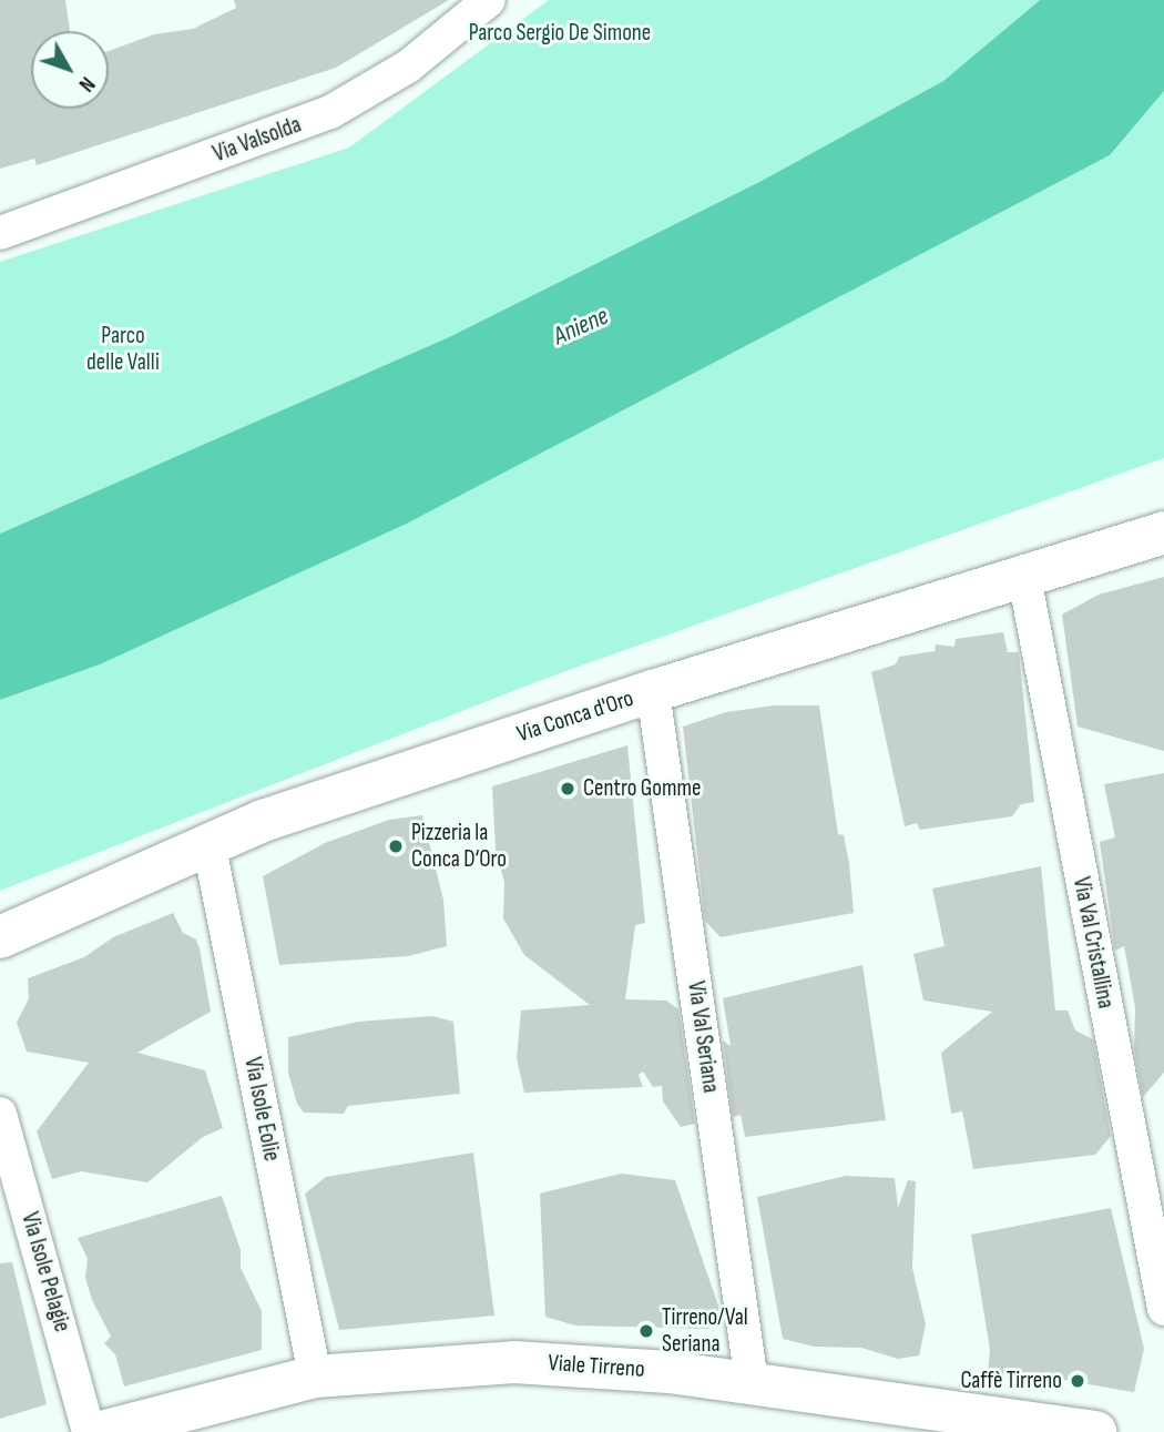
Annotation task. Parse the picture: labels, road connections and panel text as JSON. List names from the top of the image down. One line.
{"streets":{"street":["Via Valsolda","Via Conca d'Oro","Via Val Cristallina","Via Val Seriana","Via Isole Eolie","Via Isole Pelagie","Viale Tirreno"]},"crossings":[["Via Conca d'Oro","Via Val Cristallina"],["Via Conca d'Oro","Via Val Seriana"],["Via Conca d'Oro","Via Isole Eolie"],["Via Val Seriana","Viale Tirreno"],["Via Isole Eolie","Viale Tirreno"]],"water":["Aniene"],"parks":["Parco Sergio De Simone","Parco delle Valli"],"places":["Centro Gomme","Pizzeria la Conca D‘Oro","Tirreno/Val Seriana","Caffè Tirreno"],"north":"bottom right"}
